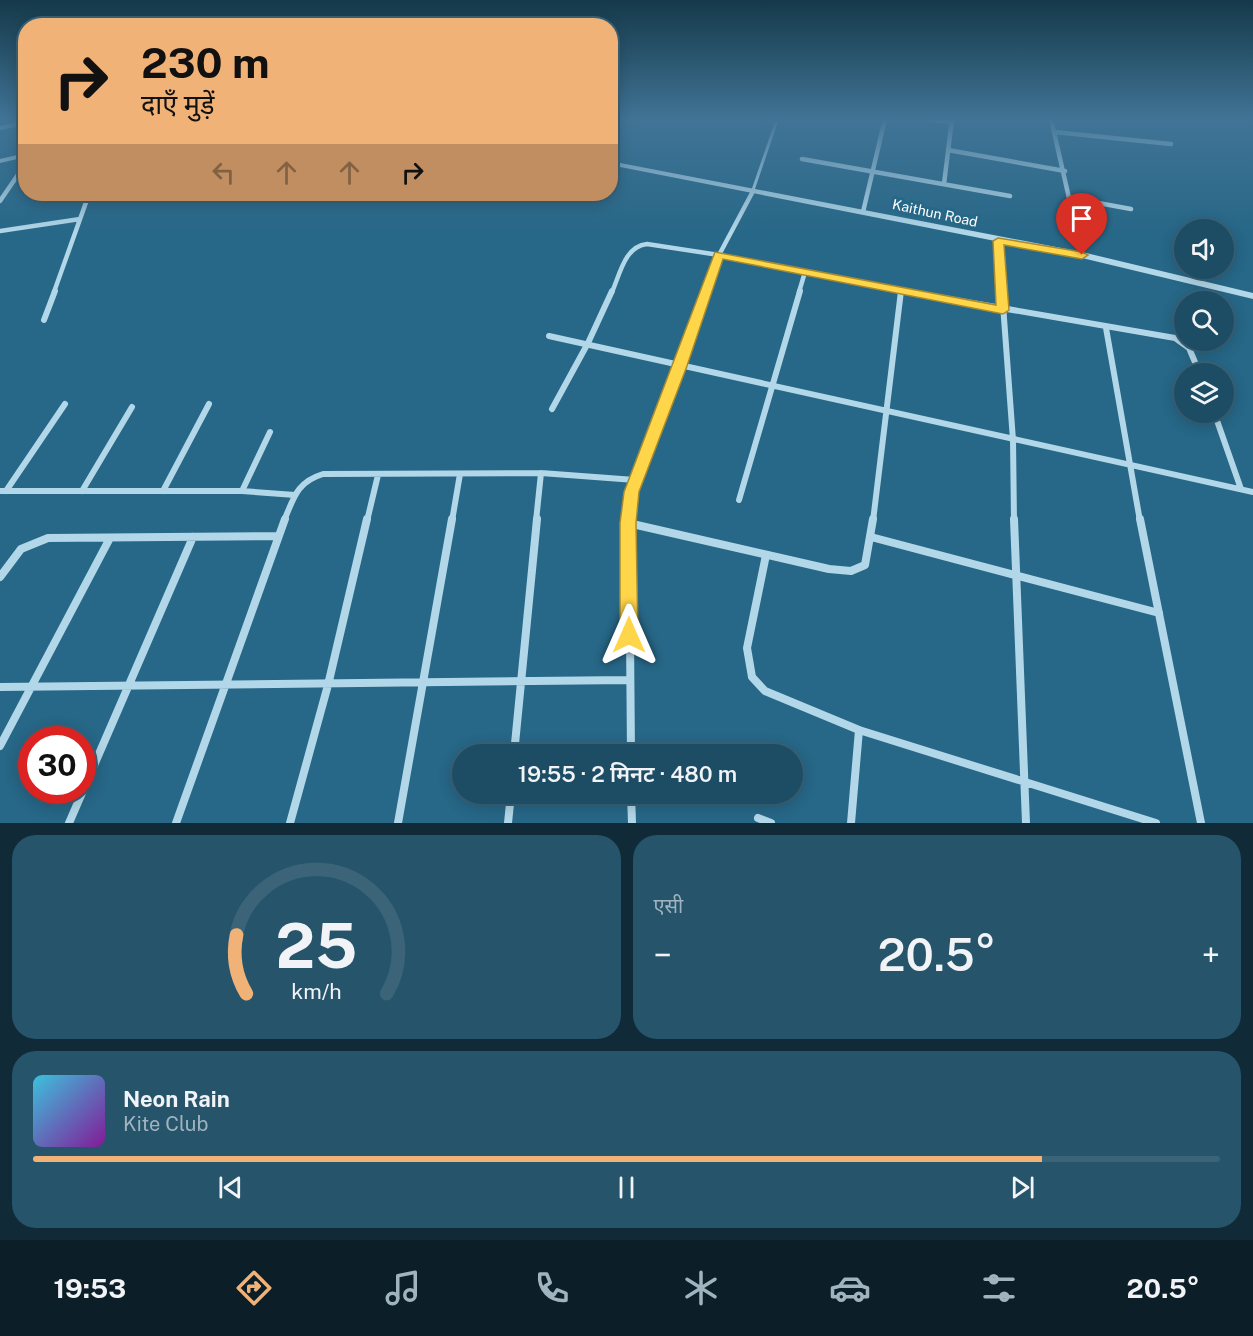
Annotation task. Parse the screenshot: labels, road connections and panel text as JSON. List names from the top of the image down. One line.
{"streets":{"street":["Kaithun Road"]},"page":{"turn":["230 m","दाएँ मुड़ें"],"limit":"30","trip":"19:55 · 2 मिनट · 480 m","tile":"एसी","heat":["−","20.5°","+"],"song":["Neon Rain","Kite Club"],"tabs":["19:53","20.5°"],"gauge":["25","km/h"]}}
